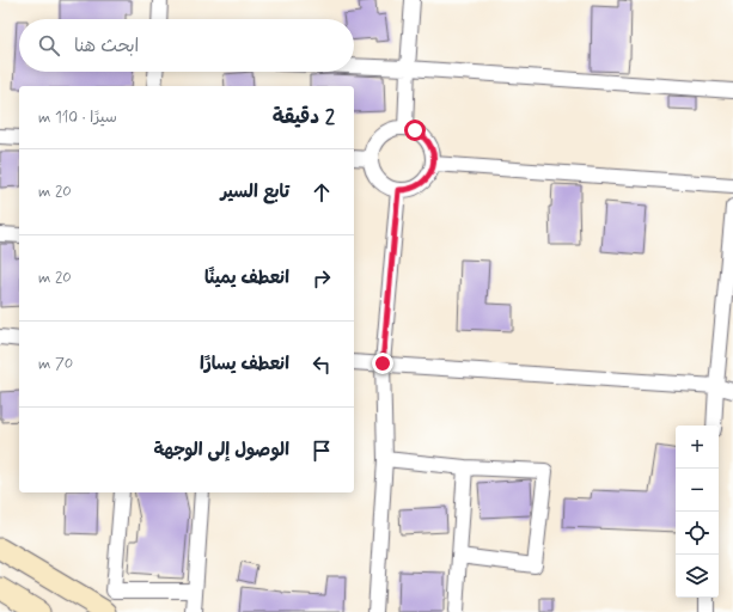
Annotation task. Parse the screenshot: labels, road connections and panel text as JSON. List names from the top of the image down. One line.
{"page":{"search":"ابحث هنا","heading":["2 دقيقة","سيرًا · 110 m"],"list":[["تابع السير","20 m"],["انعطف يمينًا","20 m"],["انعطف يسارًا","70 m"],"الوصول إلى الوجهة"],"map_buttons":["+","−"]}}
